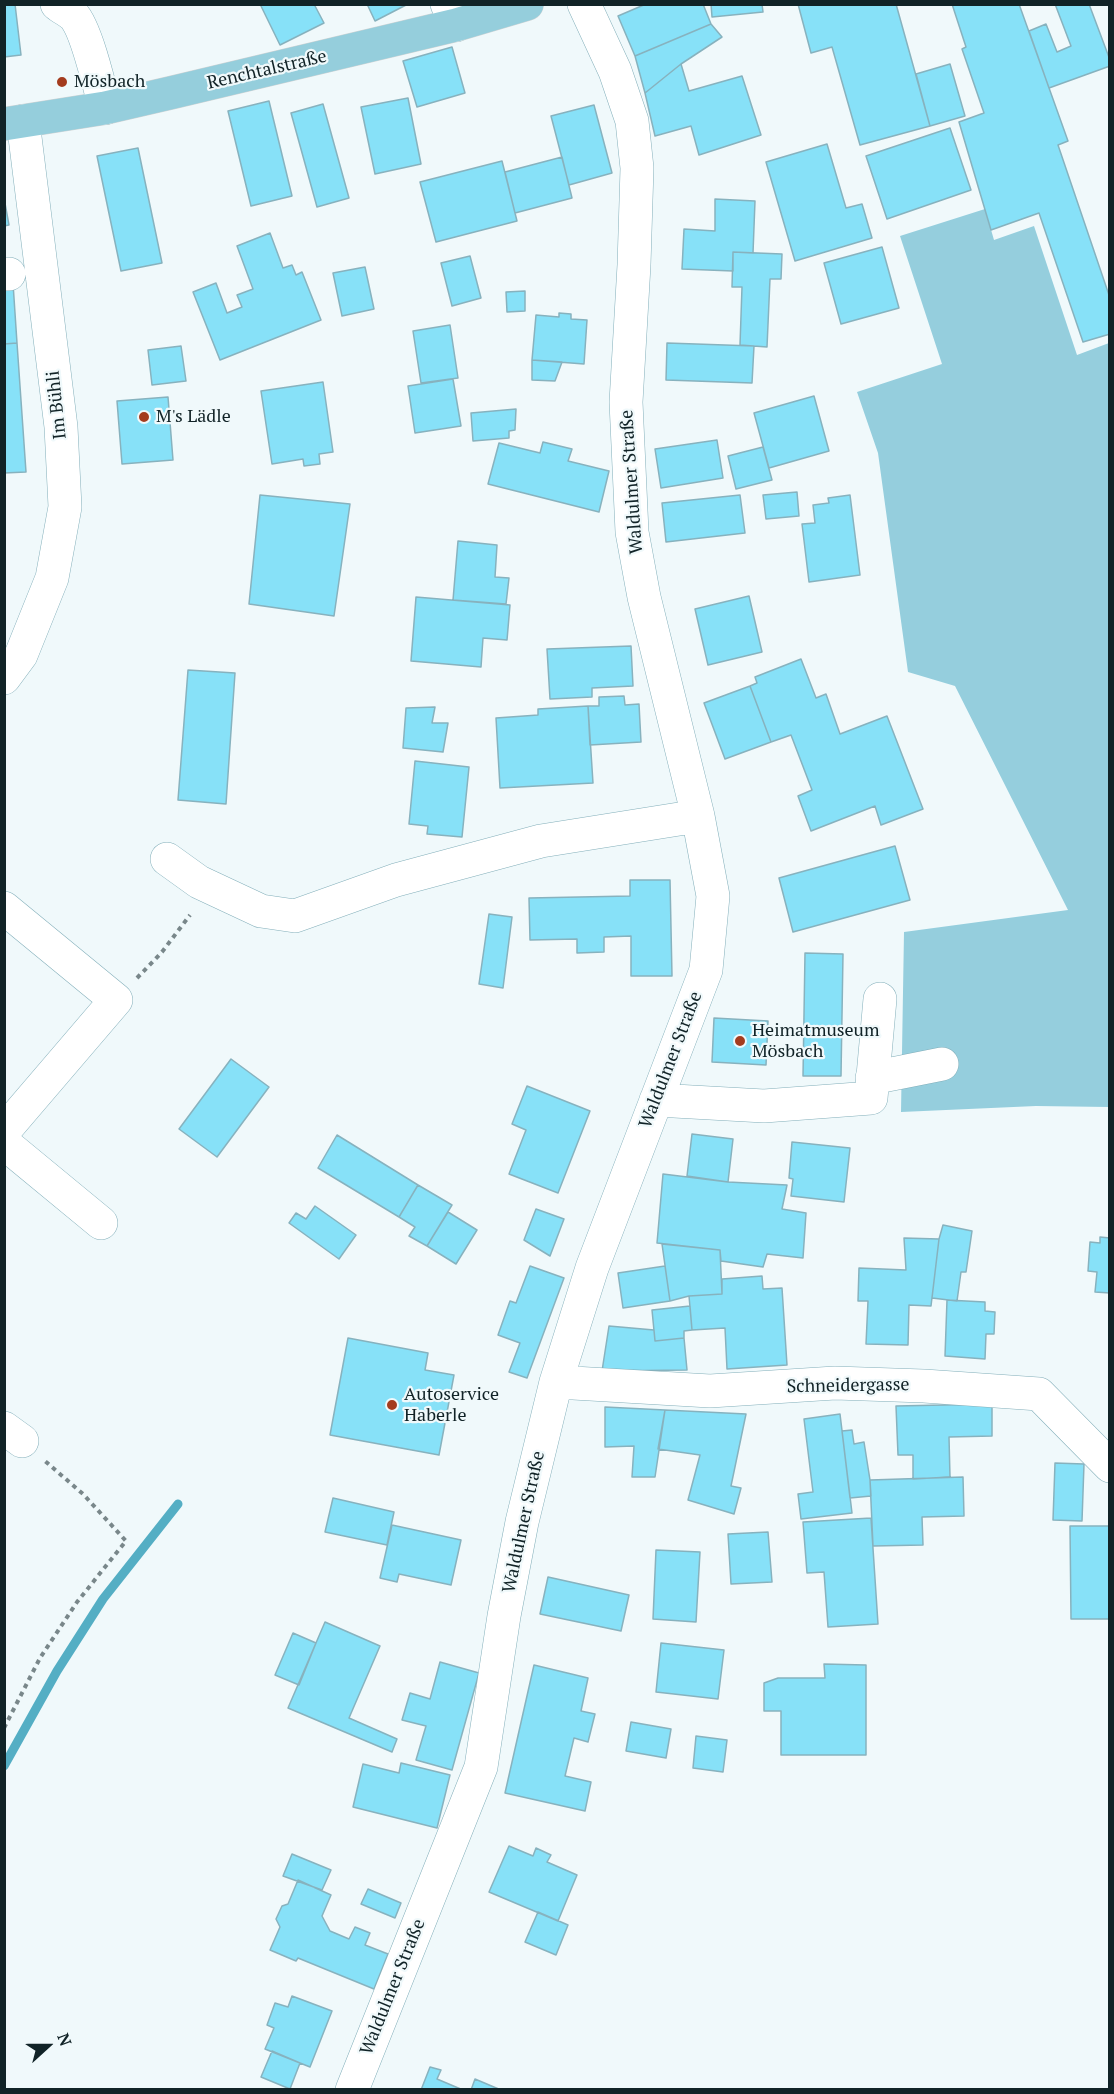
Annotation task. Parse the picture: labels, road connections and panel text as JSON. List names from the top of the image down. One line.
{"streets":{"main road":["Renchtalstraße"],"street":["Im Bühli","Waldulmer Straße","Schneidergasse"]},"crossings":[["Renchtalstraße","Im Bühli"],["Waldulmer Straße","Schneidergasse"]],"places":["Mösbach","M's Lädle","Heimatmuseum Mösbach","Autoservice Haberle"],"north":"right"}
